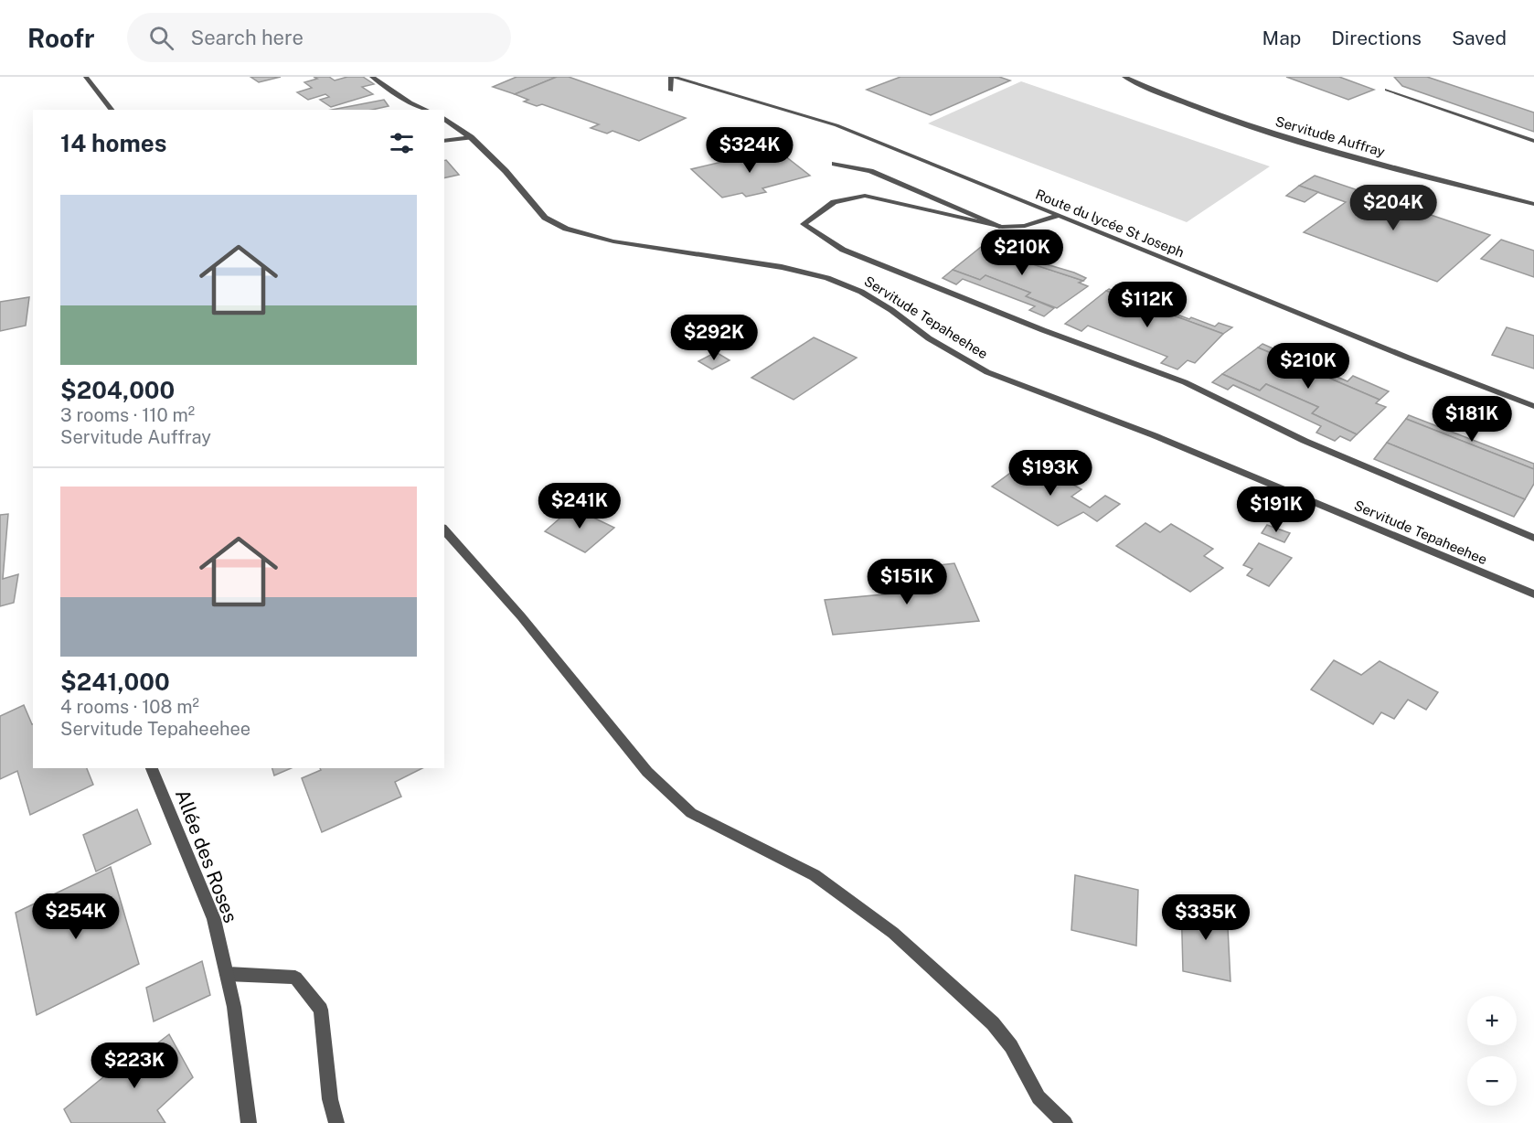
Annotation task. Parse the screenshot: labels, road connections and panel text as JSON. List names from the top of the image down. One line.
{"streets":{"street":["Servitude Auffray","Route du lycée St Joseph","Servitude Tepaheehee","Allée des Roses"]},"page":{"header":"Roofr","search":"Search here","nav":["Map","Directions","Saved"],"heading":"14 homes","price":["$324K","$204K","$210K","$112K","$292K","$210K","$181K","$193K","$241K","$191K","$151K","$254K","$335K","$223K"],"list":[{"name":"$204,000","note":"3 rooms · 110 m² · Servitude Auffray"},{"name":"$241,000","note":"4 rooms · 108 m² · Servitude Tepaheehee"}],"map_buttons":["+","−"]}}
